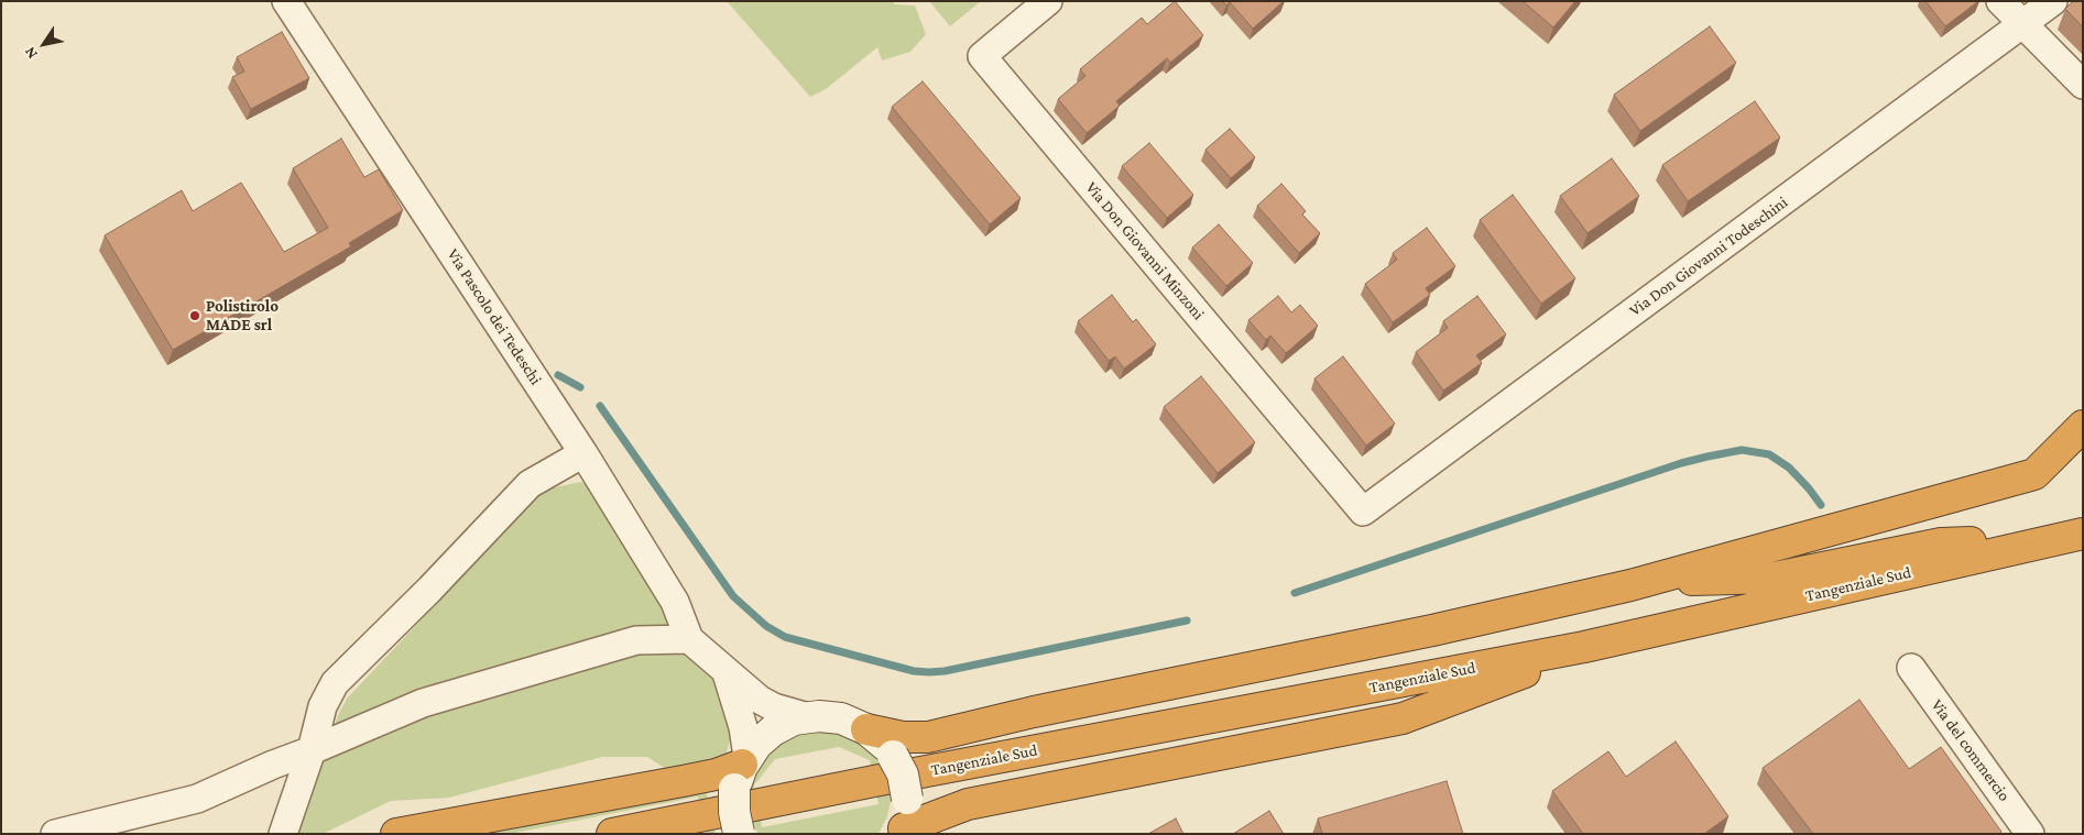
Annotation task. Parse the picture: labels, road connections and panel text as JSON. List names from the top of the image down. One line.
{"streets":{"highway":["Tangenziale Sud"],"street":["Via Don Giovanni Minzoni","Via Don Giovanni Todeschini","Via Pascolo dei Tedeschi","Via del commercio"]},"crossings":[["Via Don Giovanni Minzoni","Via Don Giovanni Todeschini"]],"places":["Polistirolo MADE srl"],"north":"bottom left"}
